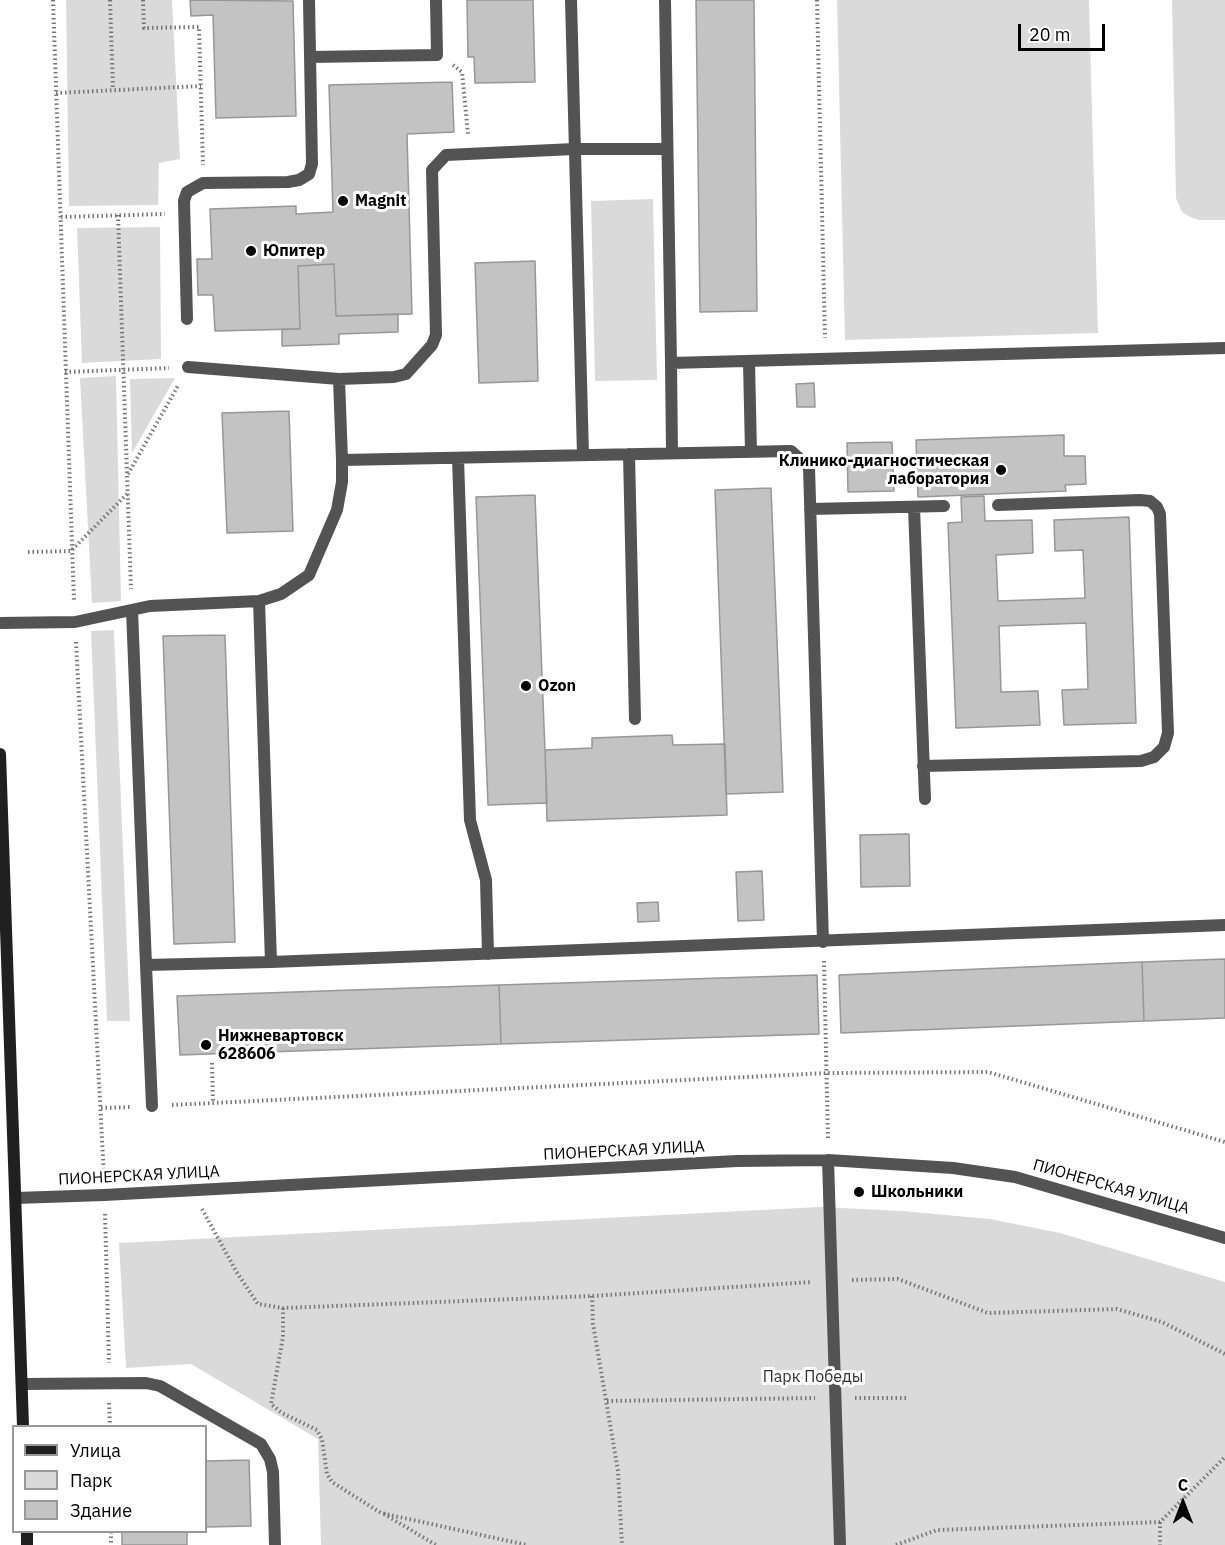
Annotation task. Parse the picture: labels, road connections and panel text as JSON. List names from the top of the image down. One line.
{"streets":{"street":["ПИОНЕРСКАЯ УЛИЦА"]},"parks":["Парк Победы"],"places":["Magnit","Юпитер","Клинико-диагностическая лаборатория","Ozon","Нижневартовск 628606","Школьники"],"legend":["Улица","Парк","Здание"],"scale_bar":"20 m","north":"top"}
